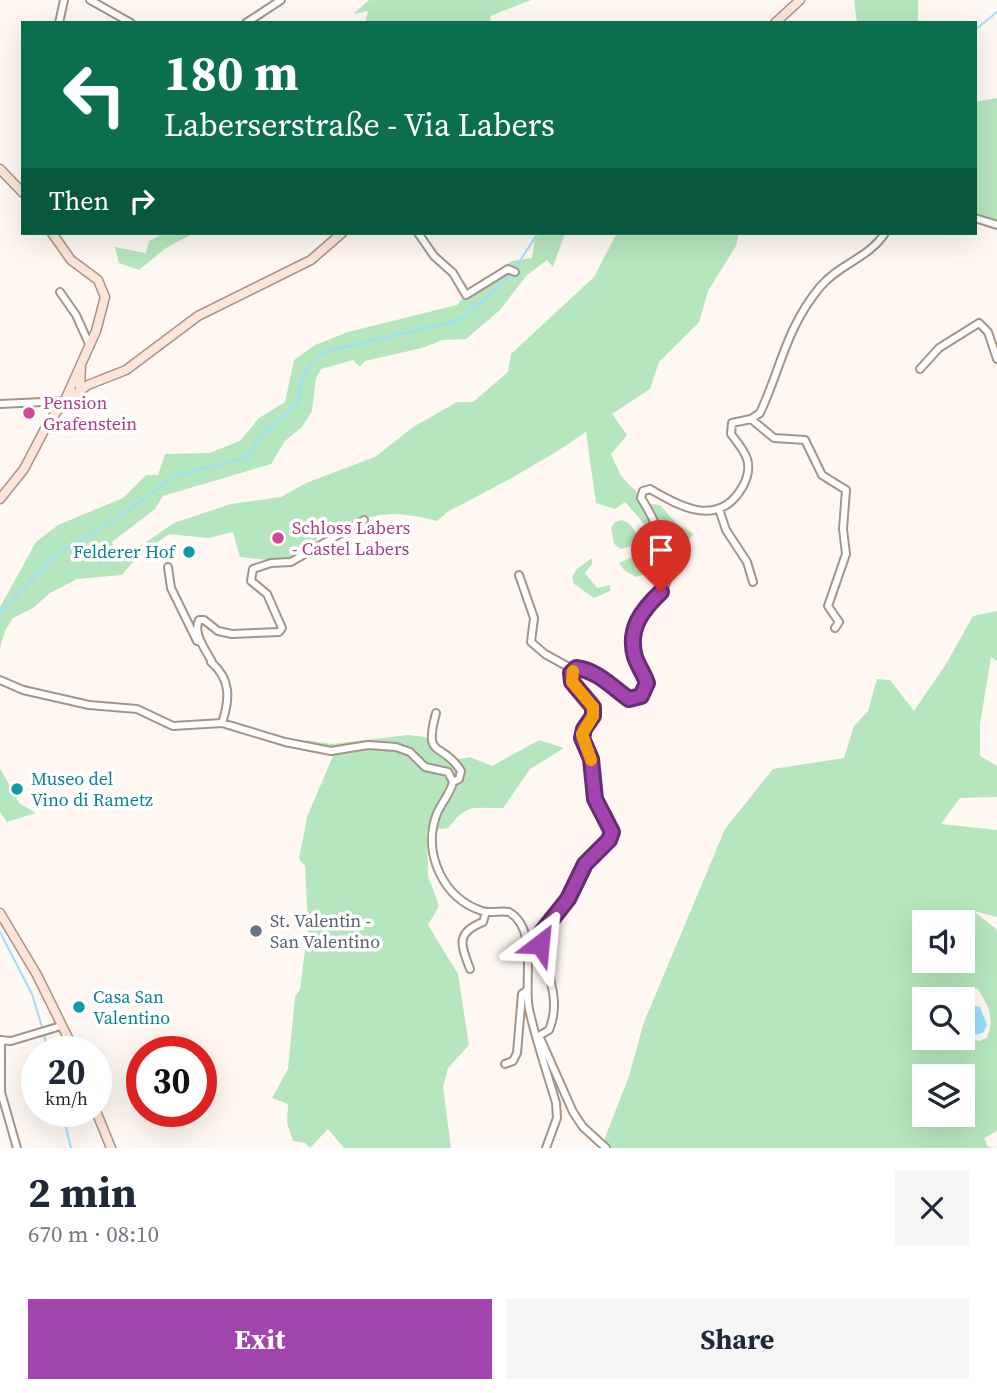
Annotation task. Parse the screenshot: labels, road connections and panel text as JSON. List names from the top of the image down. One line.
{"places":["Pension Grafenstein","Schloss Labers - Castel Labers","Felderer Hof","Museo del Vino di Rametz","St. Valentin - San Valentino","Casa San Valentino"],"page":{"turn":["180 m","Laberserstraße - Via Labers"],"then":"Then","speed":"20 km/h","limit":"30","heading":["2 min","670 m · 08:10"],"buttons":["Exit","Share"]}}
